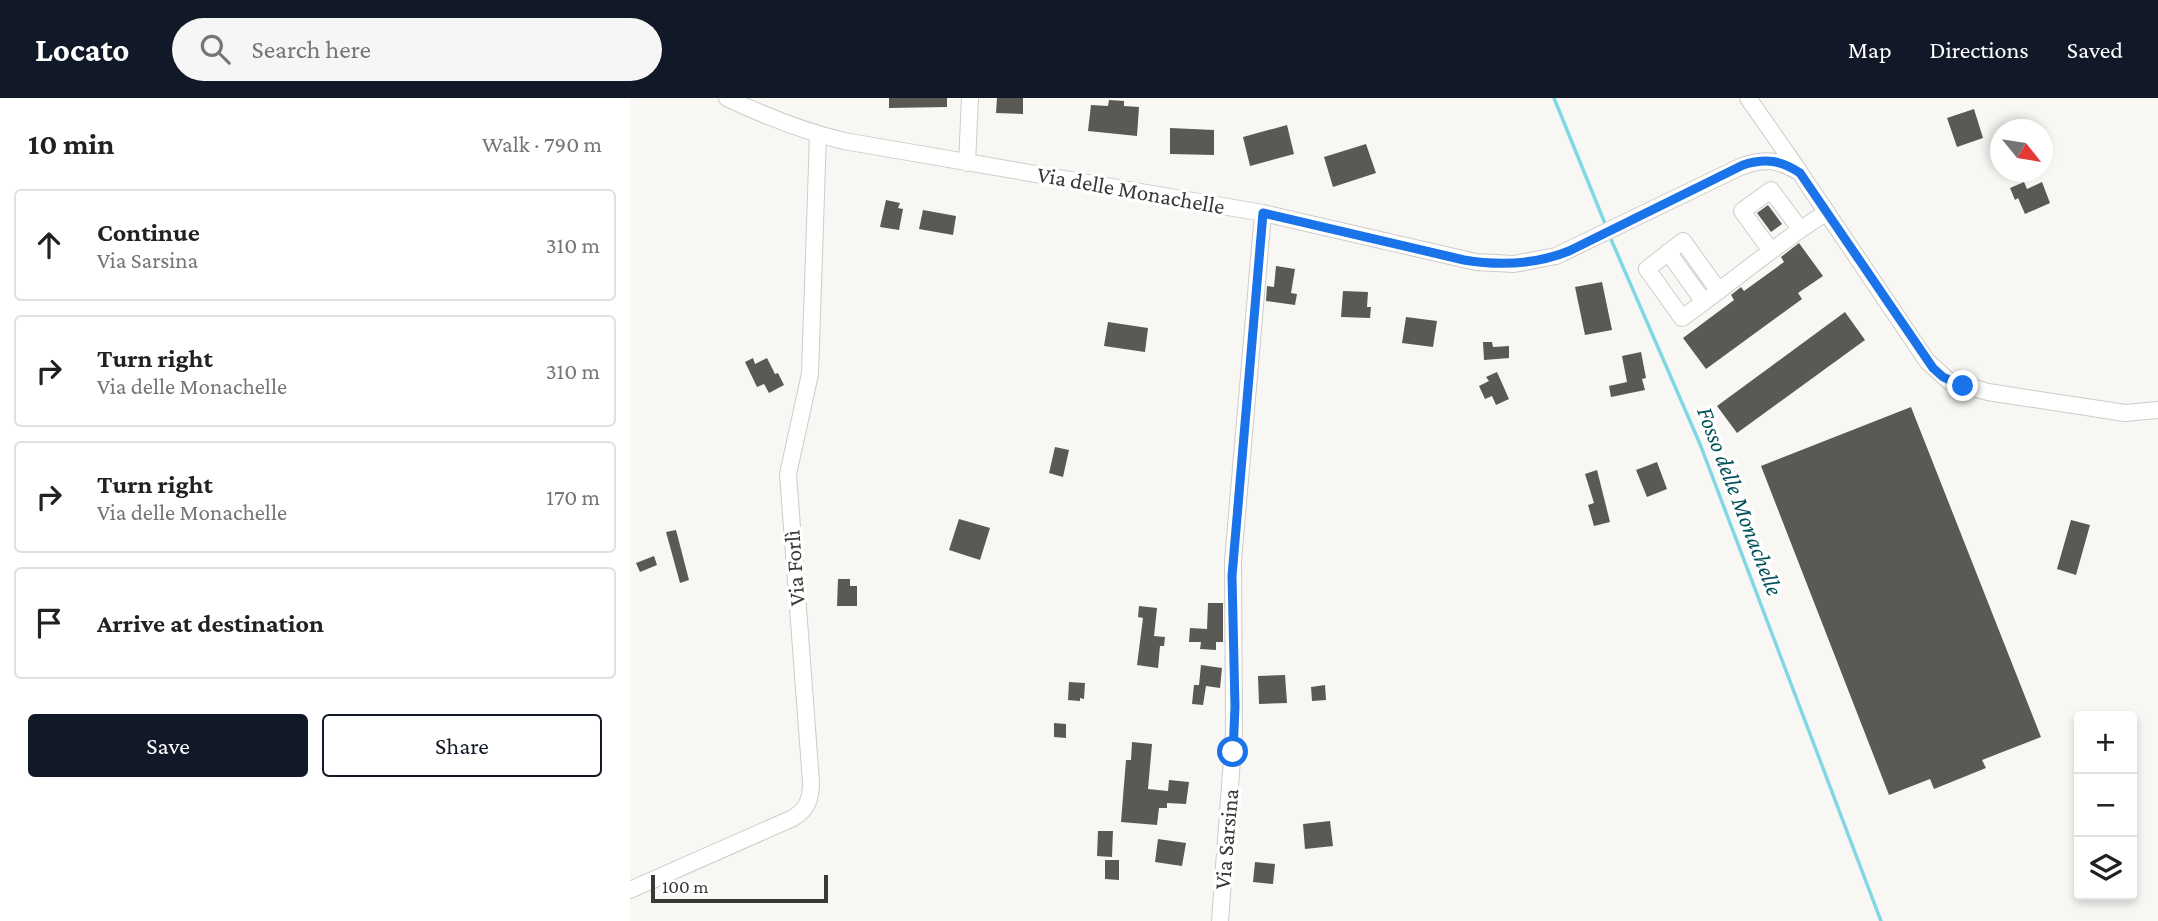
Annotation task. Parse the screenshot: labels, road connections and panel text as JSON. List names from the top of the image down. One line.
{"streets":{"street":["Via delle Monachelle","Via Forlì","Via Sarsina"]},"crossings":[["Via delle Monachelle","Via Forlì"],["Via delle Monachelle","Via Sarsina"]],"water":["Fosso delle Monachelle"],"scale_bar":"100 m","north":"bottom right","page":{"header":"Locato","search":"Search here","nav":["Map","Directions","Saved"],"heading":["10 min","Walk · 790 m"],"list":[["Continue","Via Sarsina","310 m"],["Turn right","Via delle Monachelle","310 m"],["Turn right","Via delle Monachelle","170 m"],"Arrive at destination"],"buttons":["Save","Share"],"map_buttons":["+","−"],"scale":"100 m"}}
